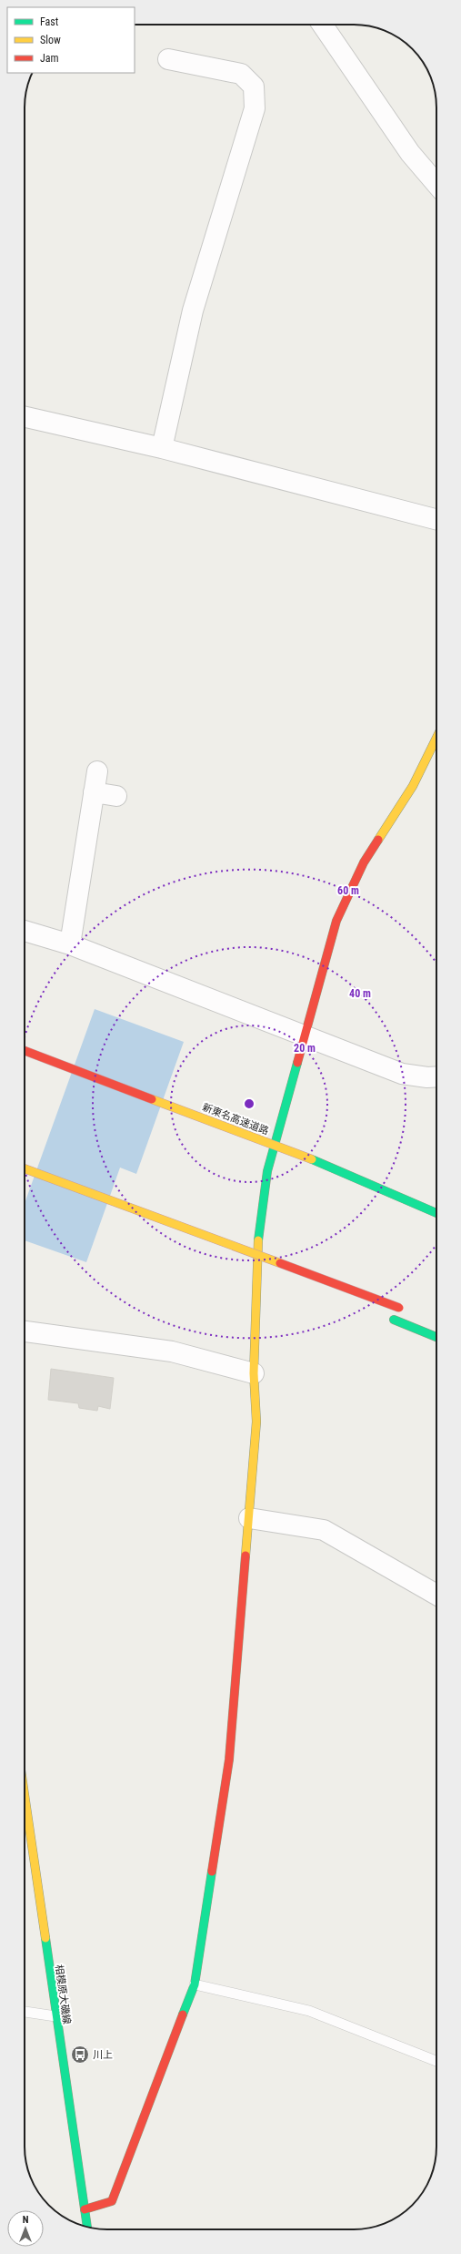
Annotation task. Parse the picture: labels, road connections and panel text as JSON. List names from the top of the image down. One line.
{"streets":{"main road":["新東名高速道路","相模原大磯線"]},"places":{"bus stop":["川上"]},"legend":["Fast","Slow","Jam"],"north":"top","rings":["60 m","40 m","20 m"]}
